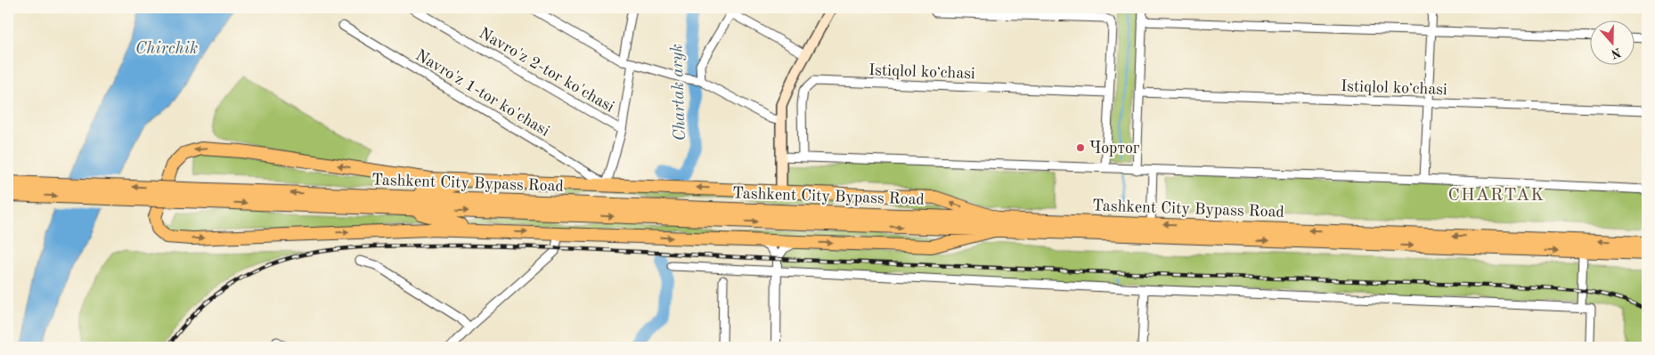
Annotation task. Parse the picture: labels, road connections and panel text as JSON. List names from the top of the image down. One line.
{"streets":{"highway":["Tashkent City Bypass Road"],"street":["Navro'z 2-tor ko'chasi","Istiqlol koʻchasi","Navro'z 1-tor ko'chasi"]},"districts":["CHARTAK"],"water":["Chirchik","Chartak aryk"],"places":["Чортог"],"north":"bottom"}
